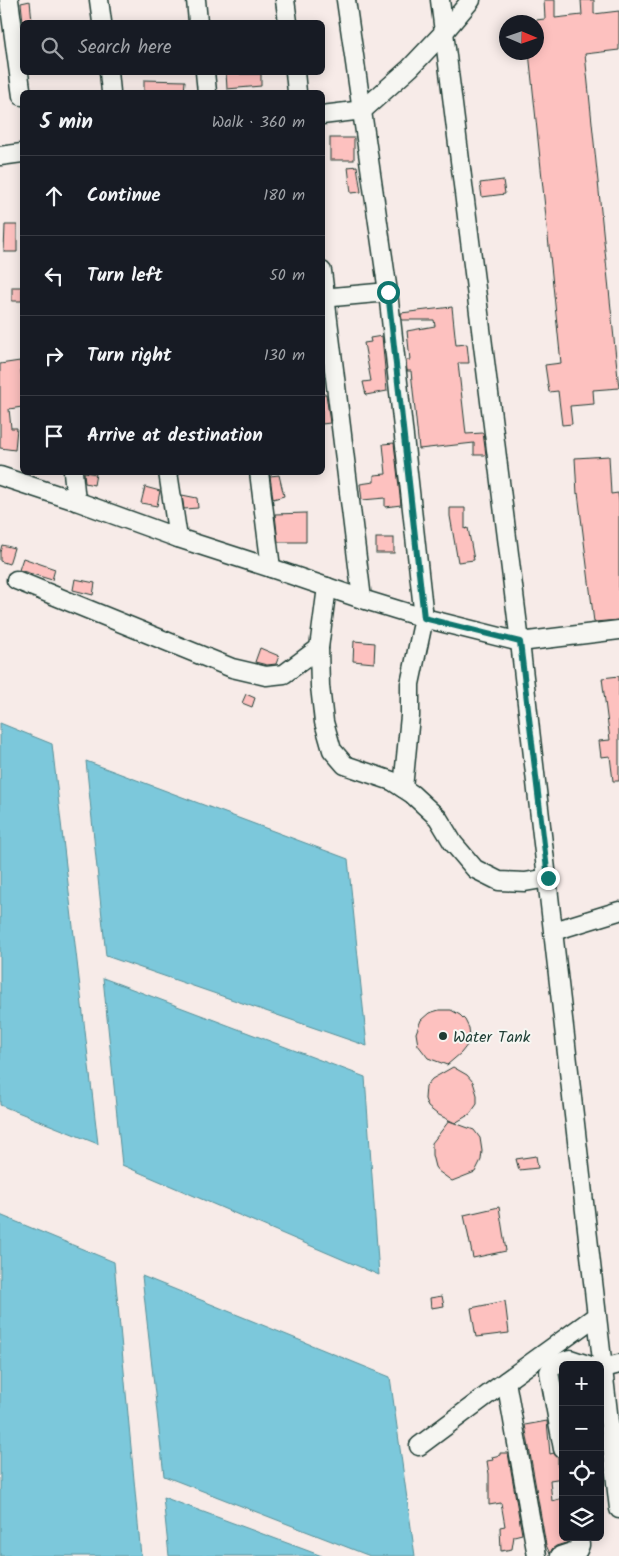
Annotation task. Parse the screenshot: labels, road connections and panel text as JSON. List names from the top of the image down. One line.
{"places":["Water Tank"],"north":"right","page":{"search":"Search here","heading":["5 min","Walk · 360 m"],"list":[["Continue","180 m"],["Turn left","50 m"],["Turn right","130 m"],"Arrive at destination"],"map_buttons":["+","−"]}}
